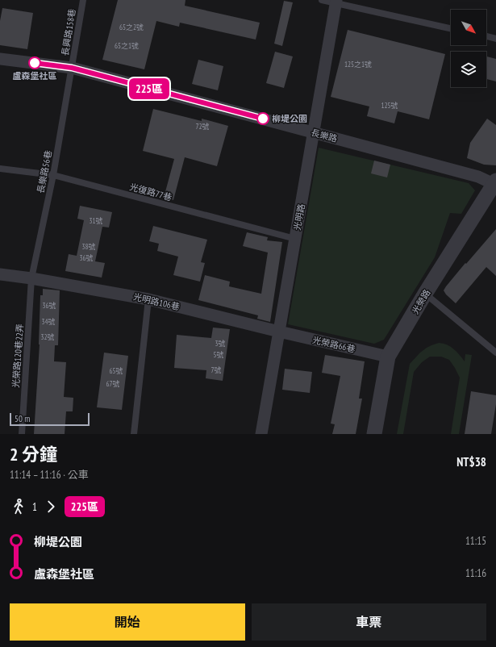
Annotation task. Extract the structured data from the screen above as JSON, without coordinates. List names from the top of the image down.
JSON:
{
  "streets": {
    "street": [
      "長樂路",
      "光明路",
      "光明路106巷",
      "光榮路",
      "光榮路66巷"
    ],
    "lane": [
      "長興路158巷",
      "長樂路56巷",
      "光復路77巷",
      "光榮路120巷22弄"
    ]
  },
  "crossings": [
    ["長興路158巷", "長樂路"],
    ["長興路158巷", "長樂路56巷"],
    ["長樂路", "長樂路56巷"],
    ["長樂路", "光明路"],
    ["長樂路", "光榮路"],
    ["長樂路56巷", "光復路77巷"],
    ["長樂路56巷", "光明路106巷"],
    ["長樂路56巷", "光榮路120巷22弄"],
    ["光復路77巷", "光明路"],
    ["光明路", "光明路106巷"],
    ["光明路", "光榮路66巷"],
    ["光明路106巷", "光榮路66巷"],
    ["光明路106巷", "光榮路120巷22弄"],
    ["光榮路", "光榮路66巷"]
  ],
  "places": ["盧森堡社區", "柳堤公園"],
  "lines": ["bus line 225區"],
  "house_numbers": [
    "65之2號",
    "65之1號",
    "125之1號",
    "125號",
    "72號",
    "31號",
    "38號",
    "36號",
    "36號",
    "34號",
    "32號",
    "3號",
    "5號",
    "7號",
    "65號",
    "67號"
  ],
  "scale_bar": "50 m",
  "north": "bottom right",
  "page": {
    "on_map": "225區",
    "scale": "50 m",
    "heading": ["2 分鐘", "11:14 – 11:16 · 公車", "NT$38"],
    "legs": ["1", "225區"],
    "list": [
      {
        "name": "柳堤公園",
        "value": "11:15"
      },
      {
        "name": "盧森堡社區",
        "value": "11:16"
      }
    ],
    "buttons": ["開始", "車票"]
  }
}
